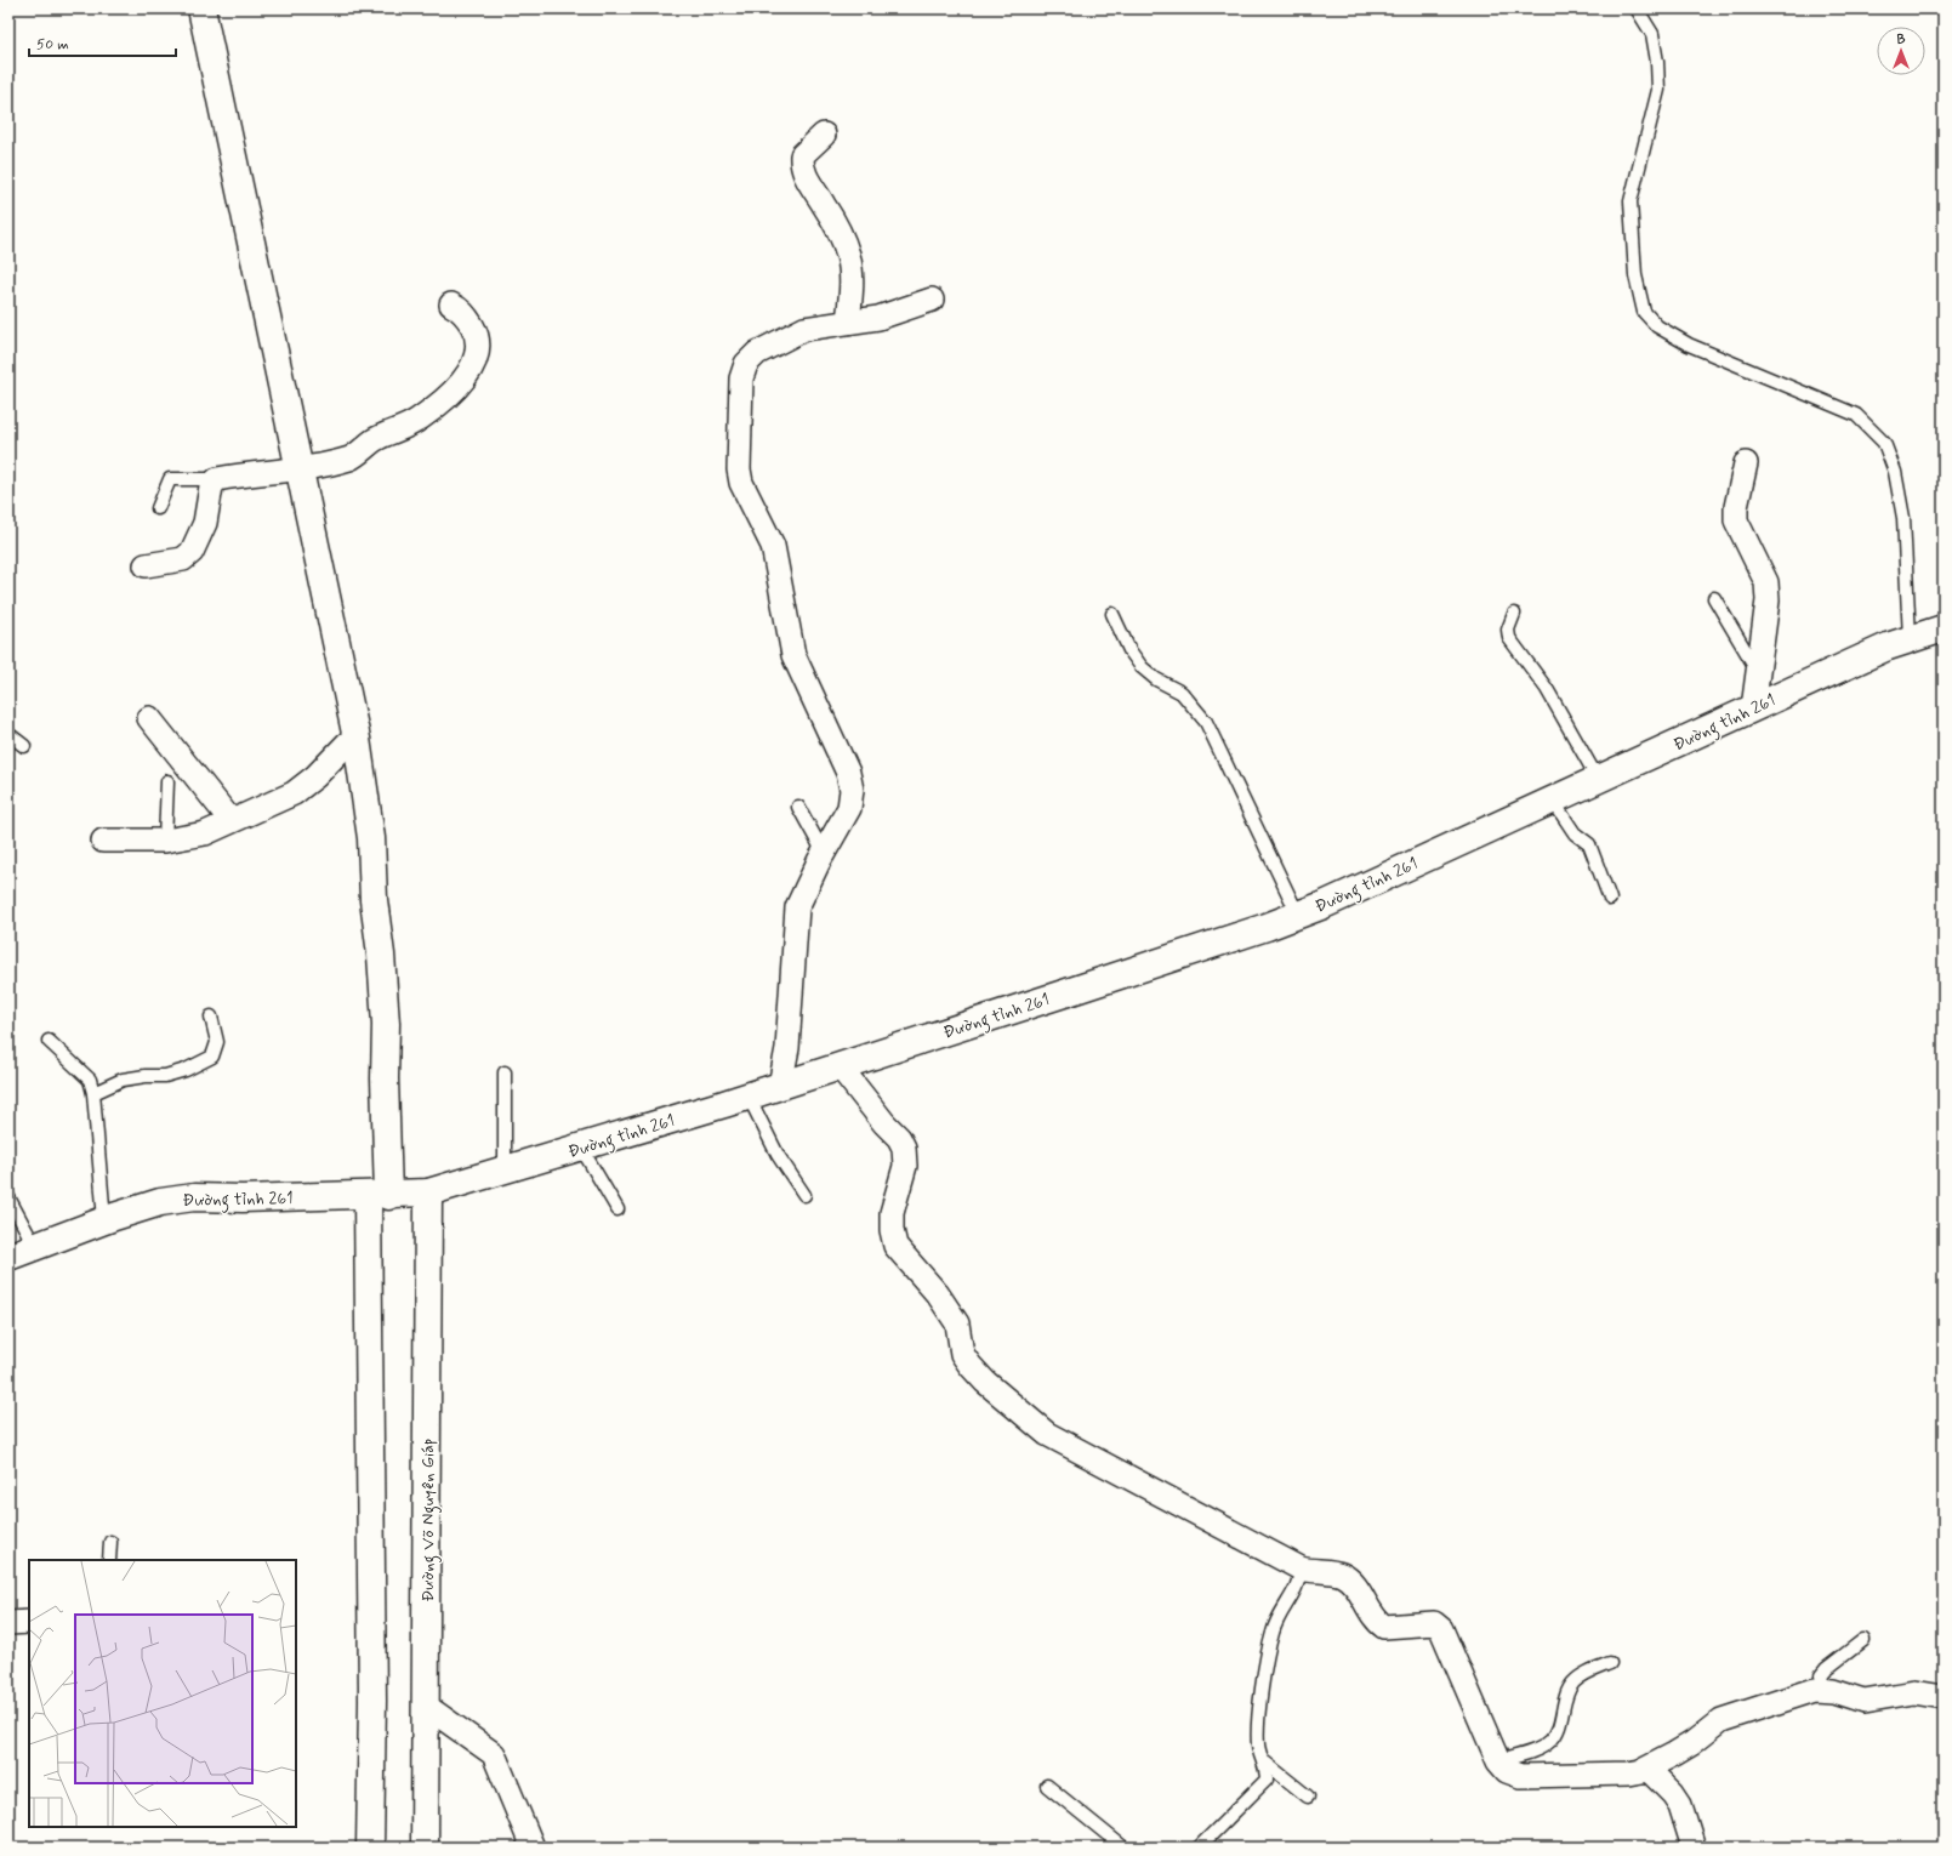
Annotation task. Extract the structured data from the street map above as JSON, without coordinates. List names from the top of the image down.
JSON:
{
  "streets": {
    "main road": ["Đường tỉnh 261", "Đường Võ Nguyên Giáp"]
  },
  "crossings": [
    ["Đường tỉnh 261", "Đường Võ Nguyên Giáp"]
  ],
  "scale_bar": "50 m",
  "north": "top"
}
